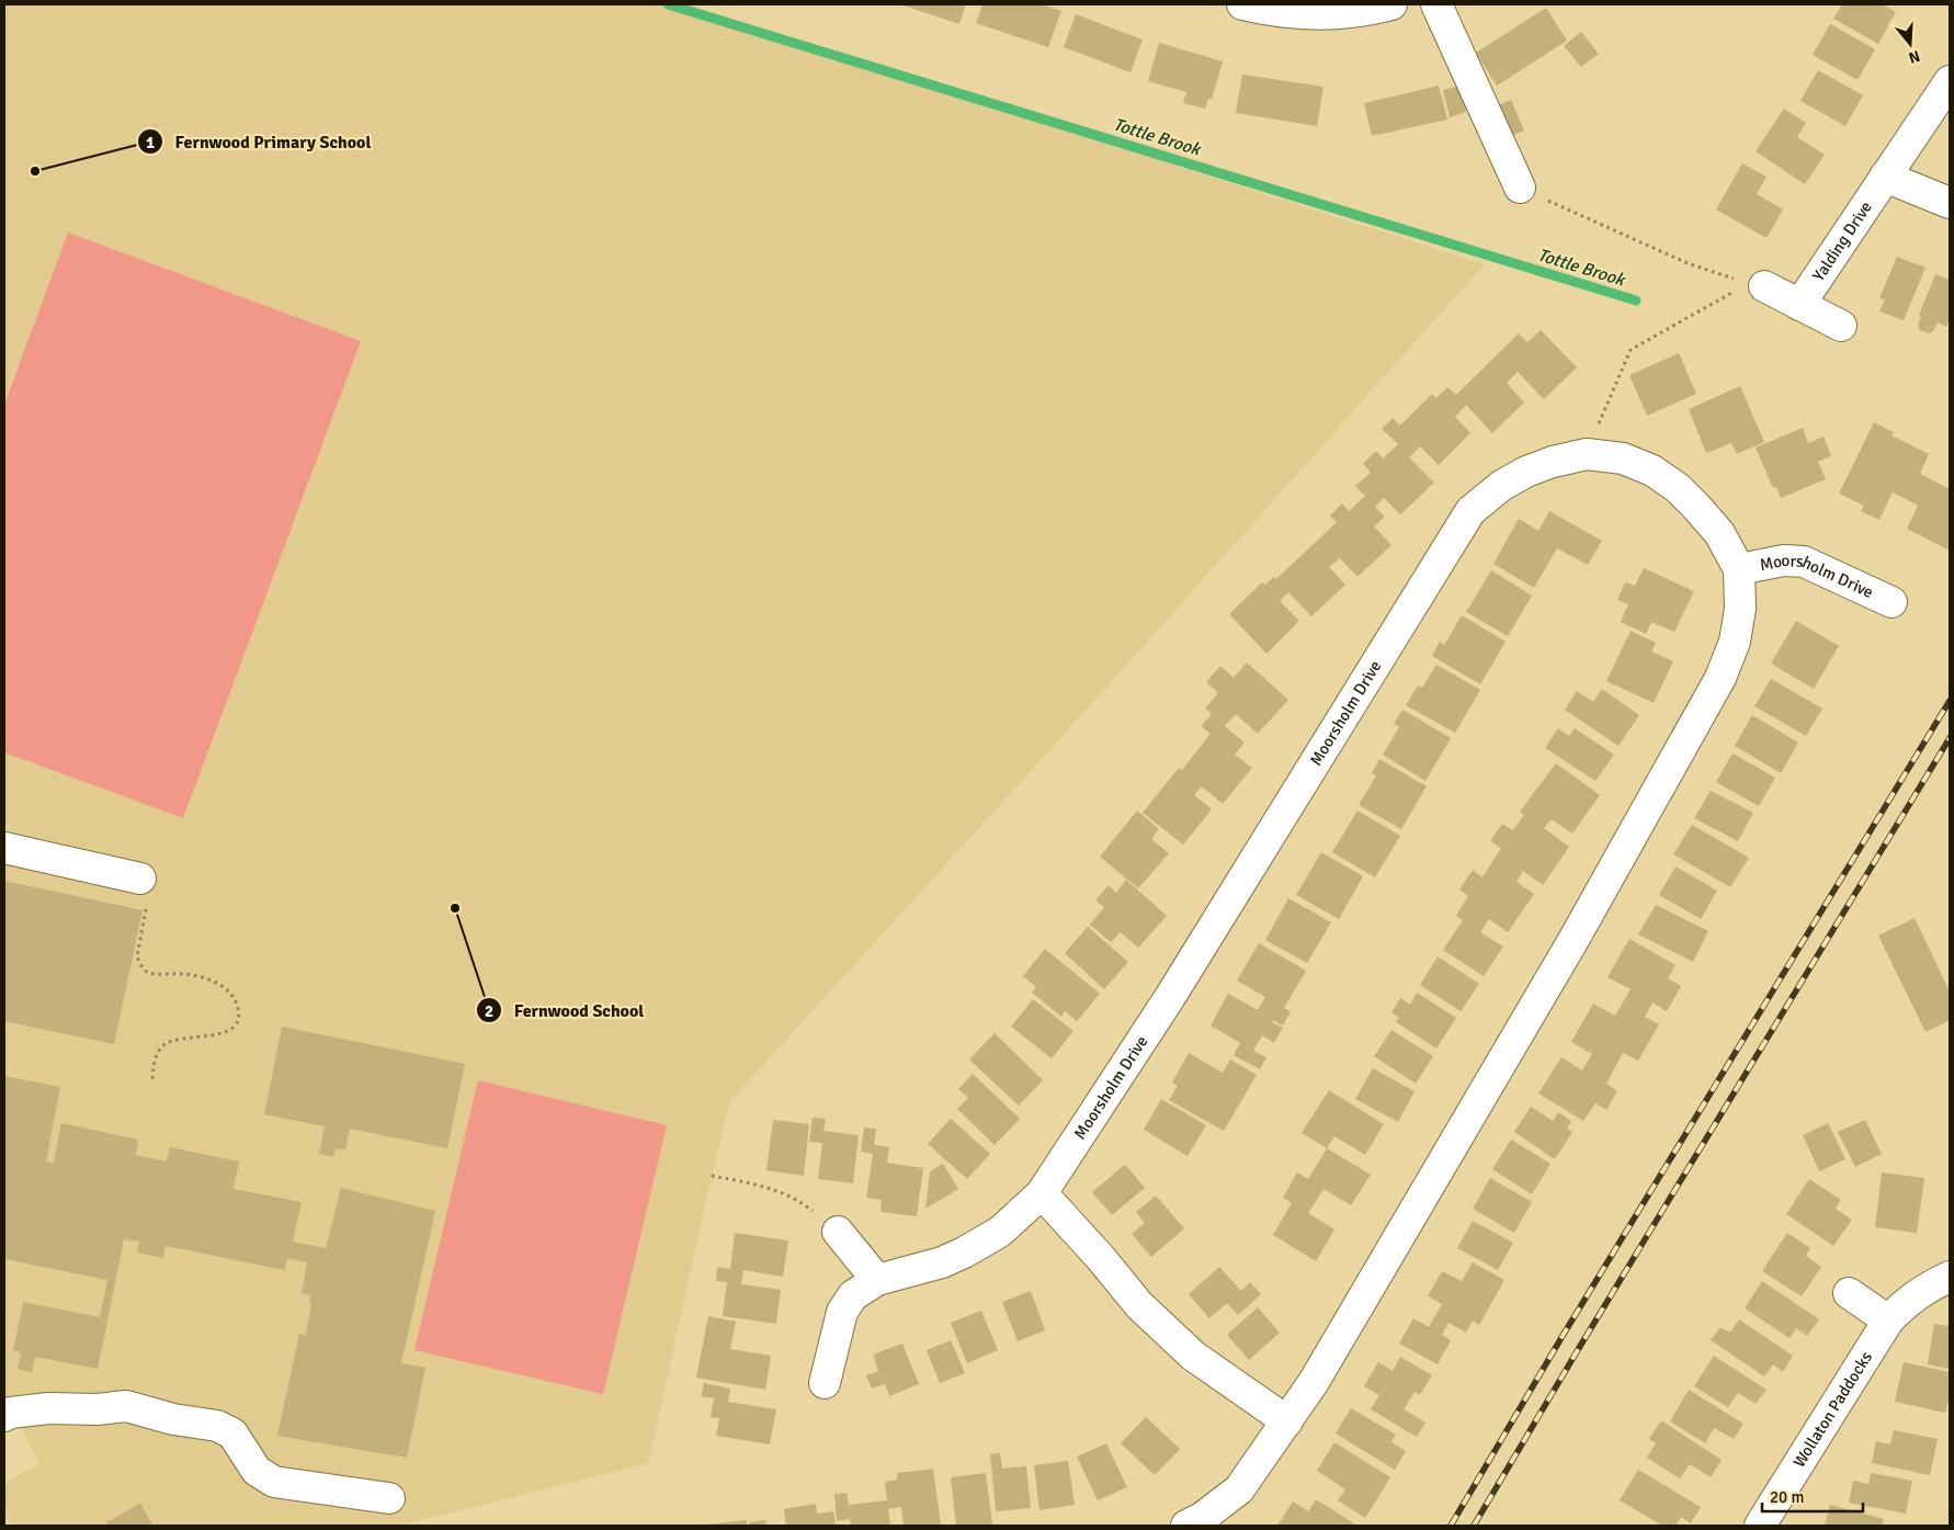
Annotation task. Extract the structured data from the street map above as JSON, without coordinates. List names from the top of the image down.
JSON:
{
  "streets": {
    "street": ["Yalding Drive", "Moorsholm Drive", "Wollaton Paddocks"]
  },
  "water": ["Tottle Brook"],
  "places": ["Fernwood Primary School", "Fernwood School"],
  "scale_bar": "20 m",
  "north": "bottom"
}
